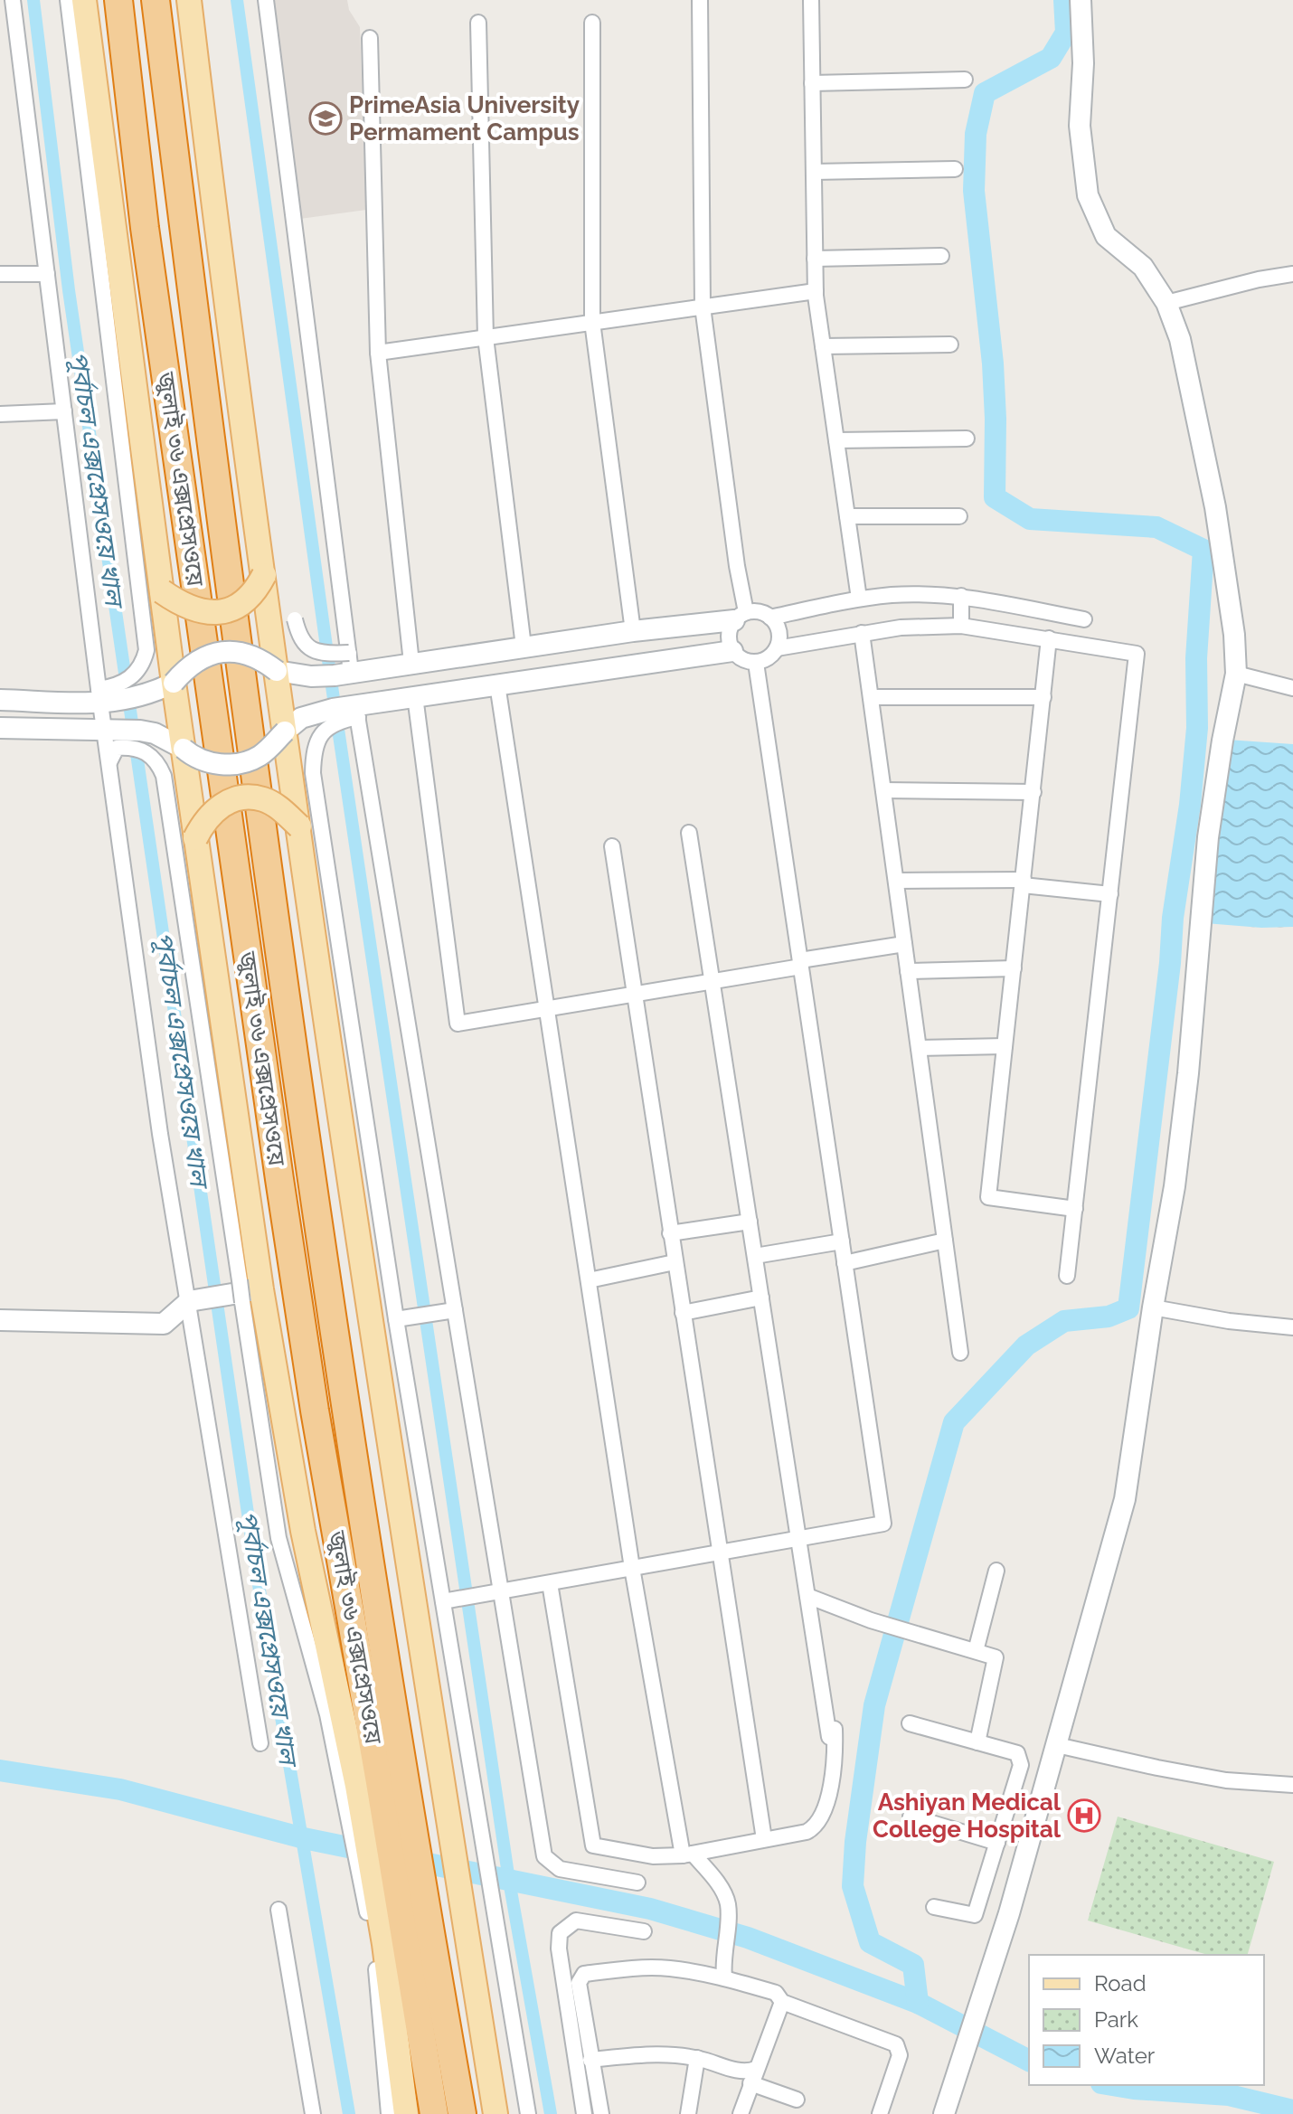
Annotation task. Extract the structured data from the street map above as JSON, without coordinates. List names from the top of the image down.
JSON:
{
  "streets": {
    "highway": ["জুলাই ৩৬ এক্সপ্রেসওয়ে"]
  },
  "water": ["পূর্বাচল এক্সপ্রেসওয়ে খাল"],
  "places": {
    "school or university": ["PrimeAsia University Permament Campus"],
    "hospital": ["Ashiyan Medical College Hospital"]
  },
  "legend": ["Road", "Park", "Water"]
}
